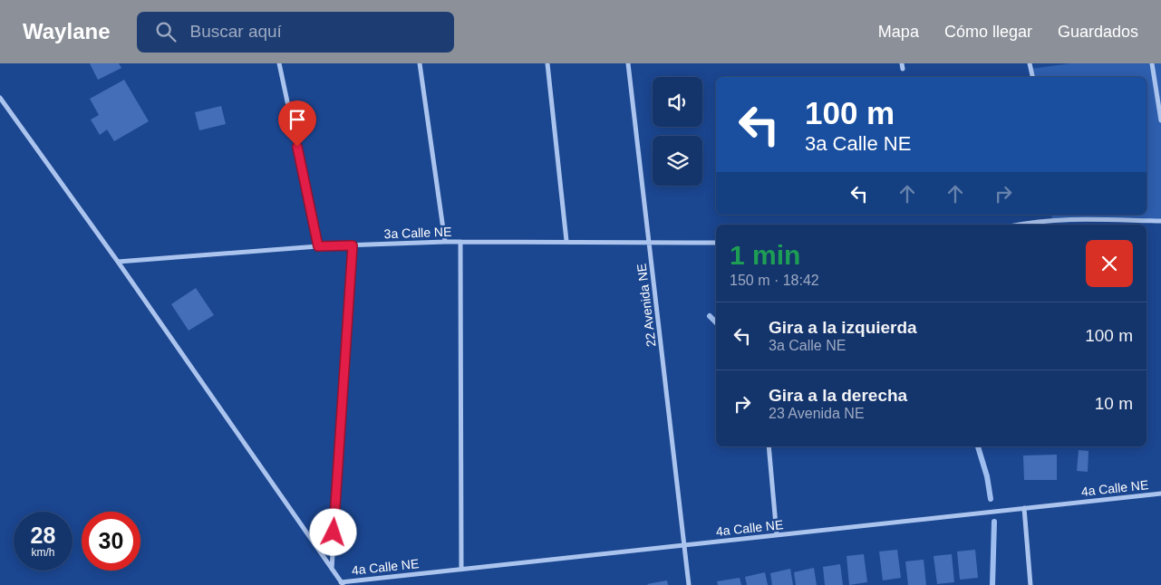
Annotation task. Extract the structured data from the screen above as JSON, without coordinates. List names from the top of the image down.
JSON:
{
  "streets": {
    "street": ["3a Calle NE", "22 Avenida NE", "4a Calle NE"]
  },
  "crossings": [
    ["3a Calle NE", "22 Avenida NE"],
    ["22 Avenida NE", "4a Calle NE"]
  ],
  "page": {
    "header": "Waylane",
    "search": "Buscar aquí",
    "nav": ["Mapa", "Cómo llegar", "Guardados"],
    "turn": ["100 m", "3a Calle NE"],
    "heading": ["1 min", "150 m · 18:42"],
    "list": [
      {
        "name": "Gira a la izquierda",
        "note": "3a Calle NE",
        "value": "100 m"
      },
      {
        "name": "Gira a la derecha",
        "note": "23 Avenida NE",
        "value": "10 m"
      }
    ],
    "speed": "28 km/h",
    "limit": "30"
  }
}
